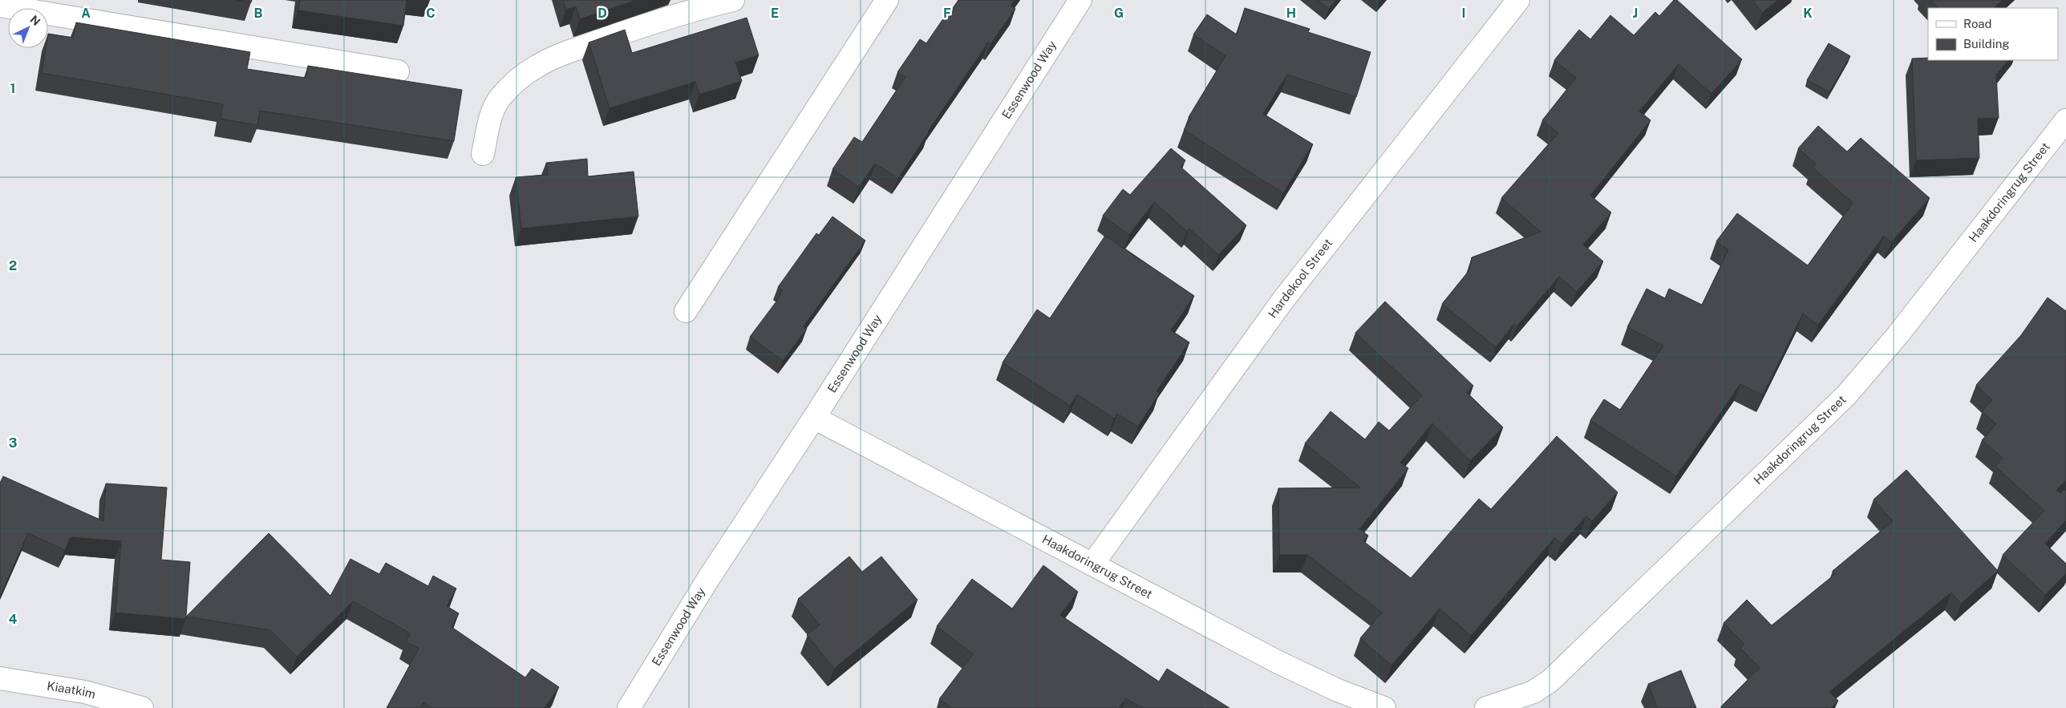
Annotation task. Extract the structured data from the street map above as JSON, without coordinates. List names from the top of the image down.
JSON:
{
  "streets": {
    "street": [
      "Essenwood Way",
      "Haakdoringrug Street",
      "Hardekool Street",
      "Kiaatkim"
    ]
  },
  "crossings": [
    ["Essenwood Way", "Haakdoringrug Street"],
    ["Haakdoringrug Street", "Hardekool Street"]
  ],
  "legend": ["Road", "Building"],
  "north": "top right",
  "grid": {
    "columns": [
      "A",
      "B",
      "C",
      "D",
      "E",
      "F",
      "G",
      "H",
      "I",
      "J",
      "K"
    ],
    "rows": [
      "1",
      "2",
      "3",
      "4"
    ]
  }
}
